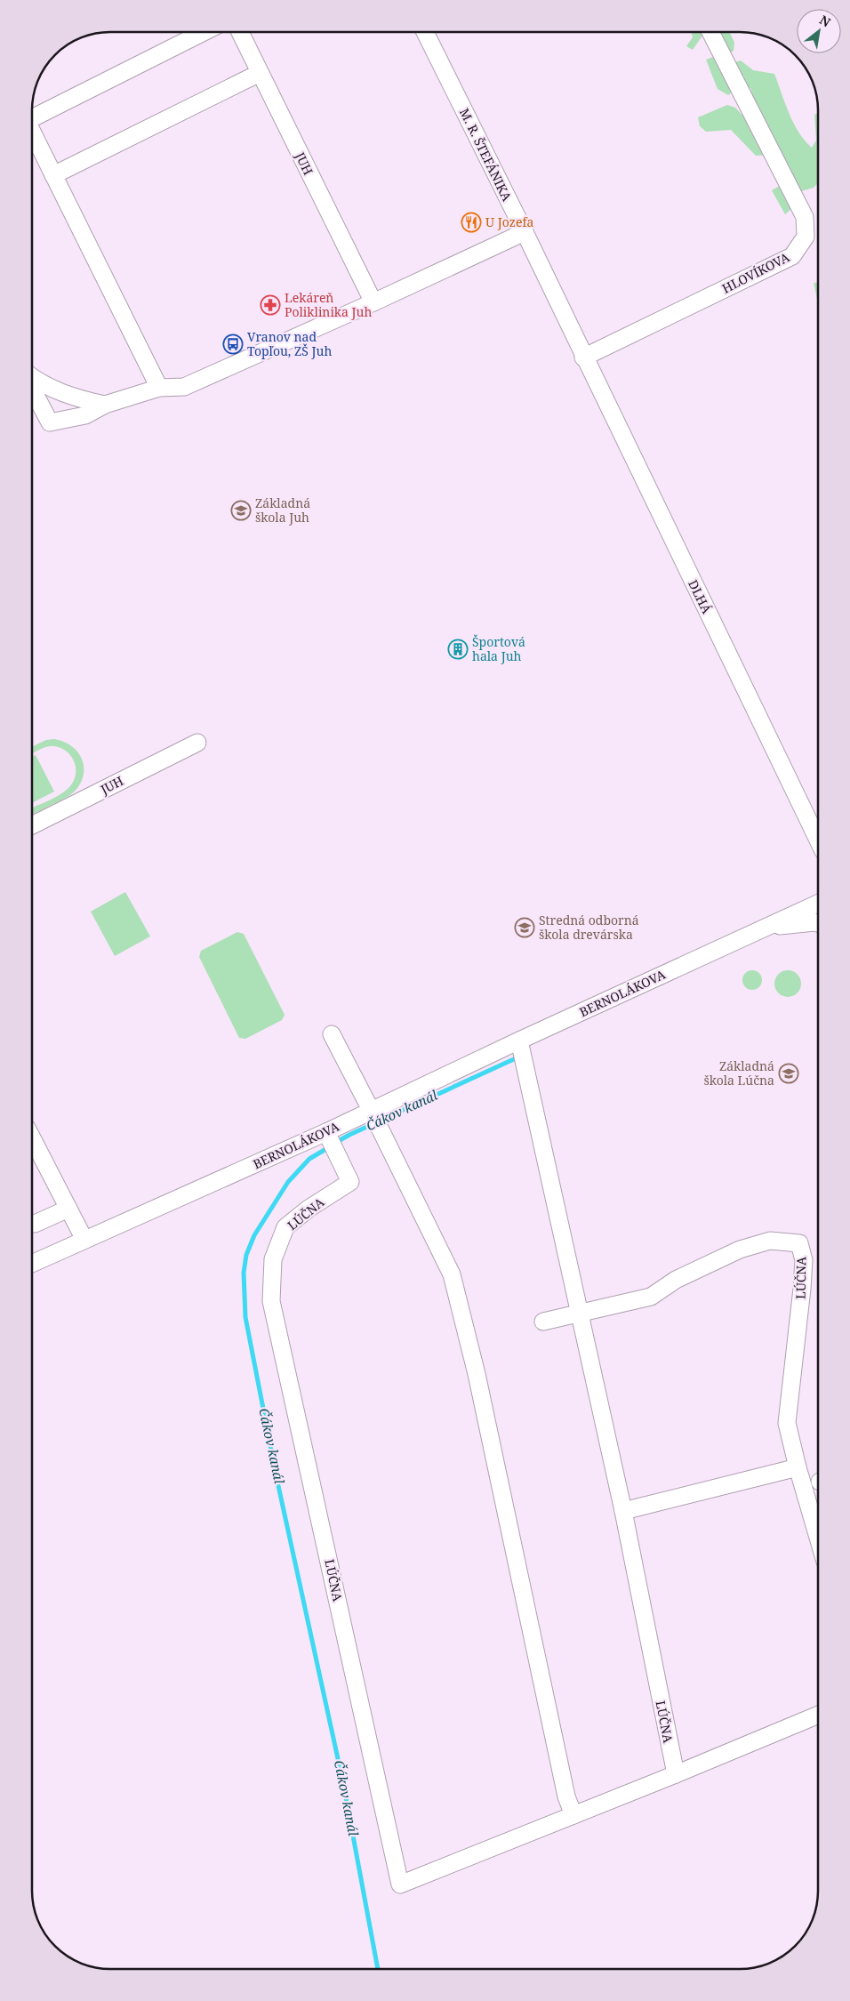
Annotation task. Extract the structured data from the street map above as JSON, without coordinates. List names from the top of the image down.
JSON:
{
  "streets": {
    "street": [
      "M. R. ŠTEFÁNIKA",
      "JUH",
      "HLOVÍKOVA",
      "DLHÁ",
      "BERNOLÁKOVA",
      "LÚČNA"
    ]
  },
  "crossings": [
    ["M. R. ŠTEFÁNIKA", "HLOVÍKOVA"],
    ["M. R. ŠTEFÁNIKA", "DLHÁ"],
    ["HLOVÍKOVA", "DLHÁ"],
    ["BERNOLÁKOVA", "LÚČNA"]
  ],
  "water": ["Čákov kanál"],
  "places": {
    "restaurant": ["U Jozefa"],
    "pharmacy": ["Lekáreň Poliklinika Juh"],
    "bus stop": ["Vranov nad Topľou, ZŠ Juh"],
    "school or university": ["Základná škola Juh", "Stredná odborná škola drevárska", "Základná škola Lúčna"],
    "building": ["Športová hala Juh"]
  },
  "north": "top right"
}
